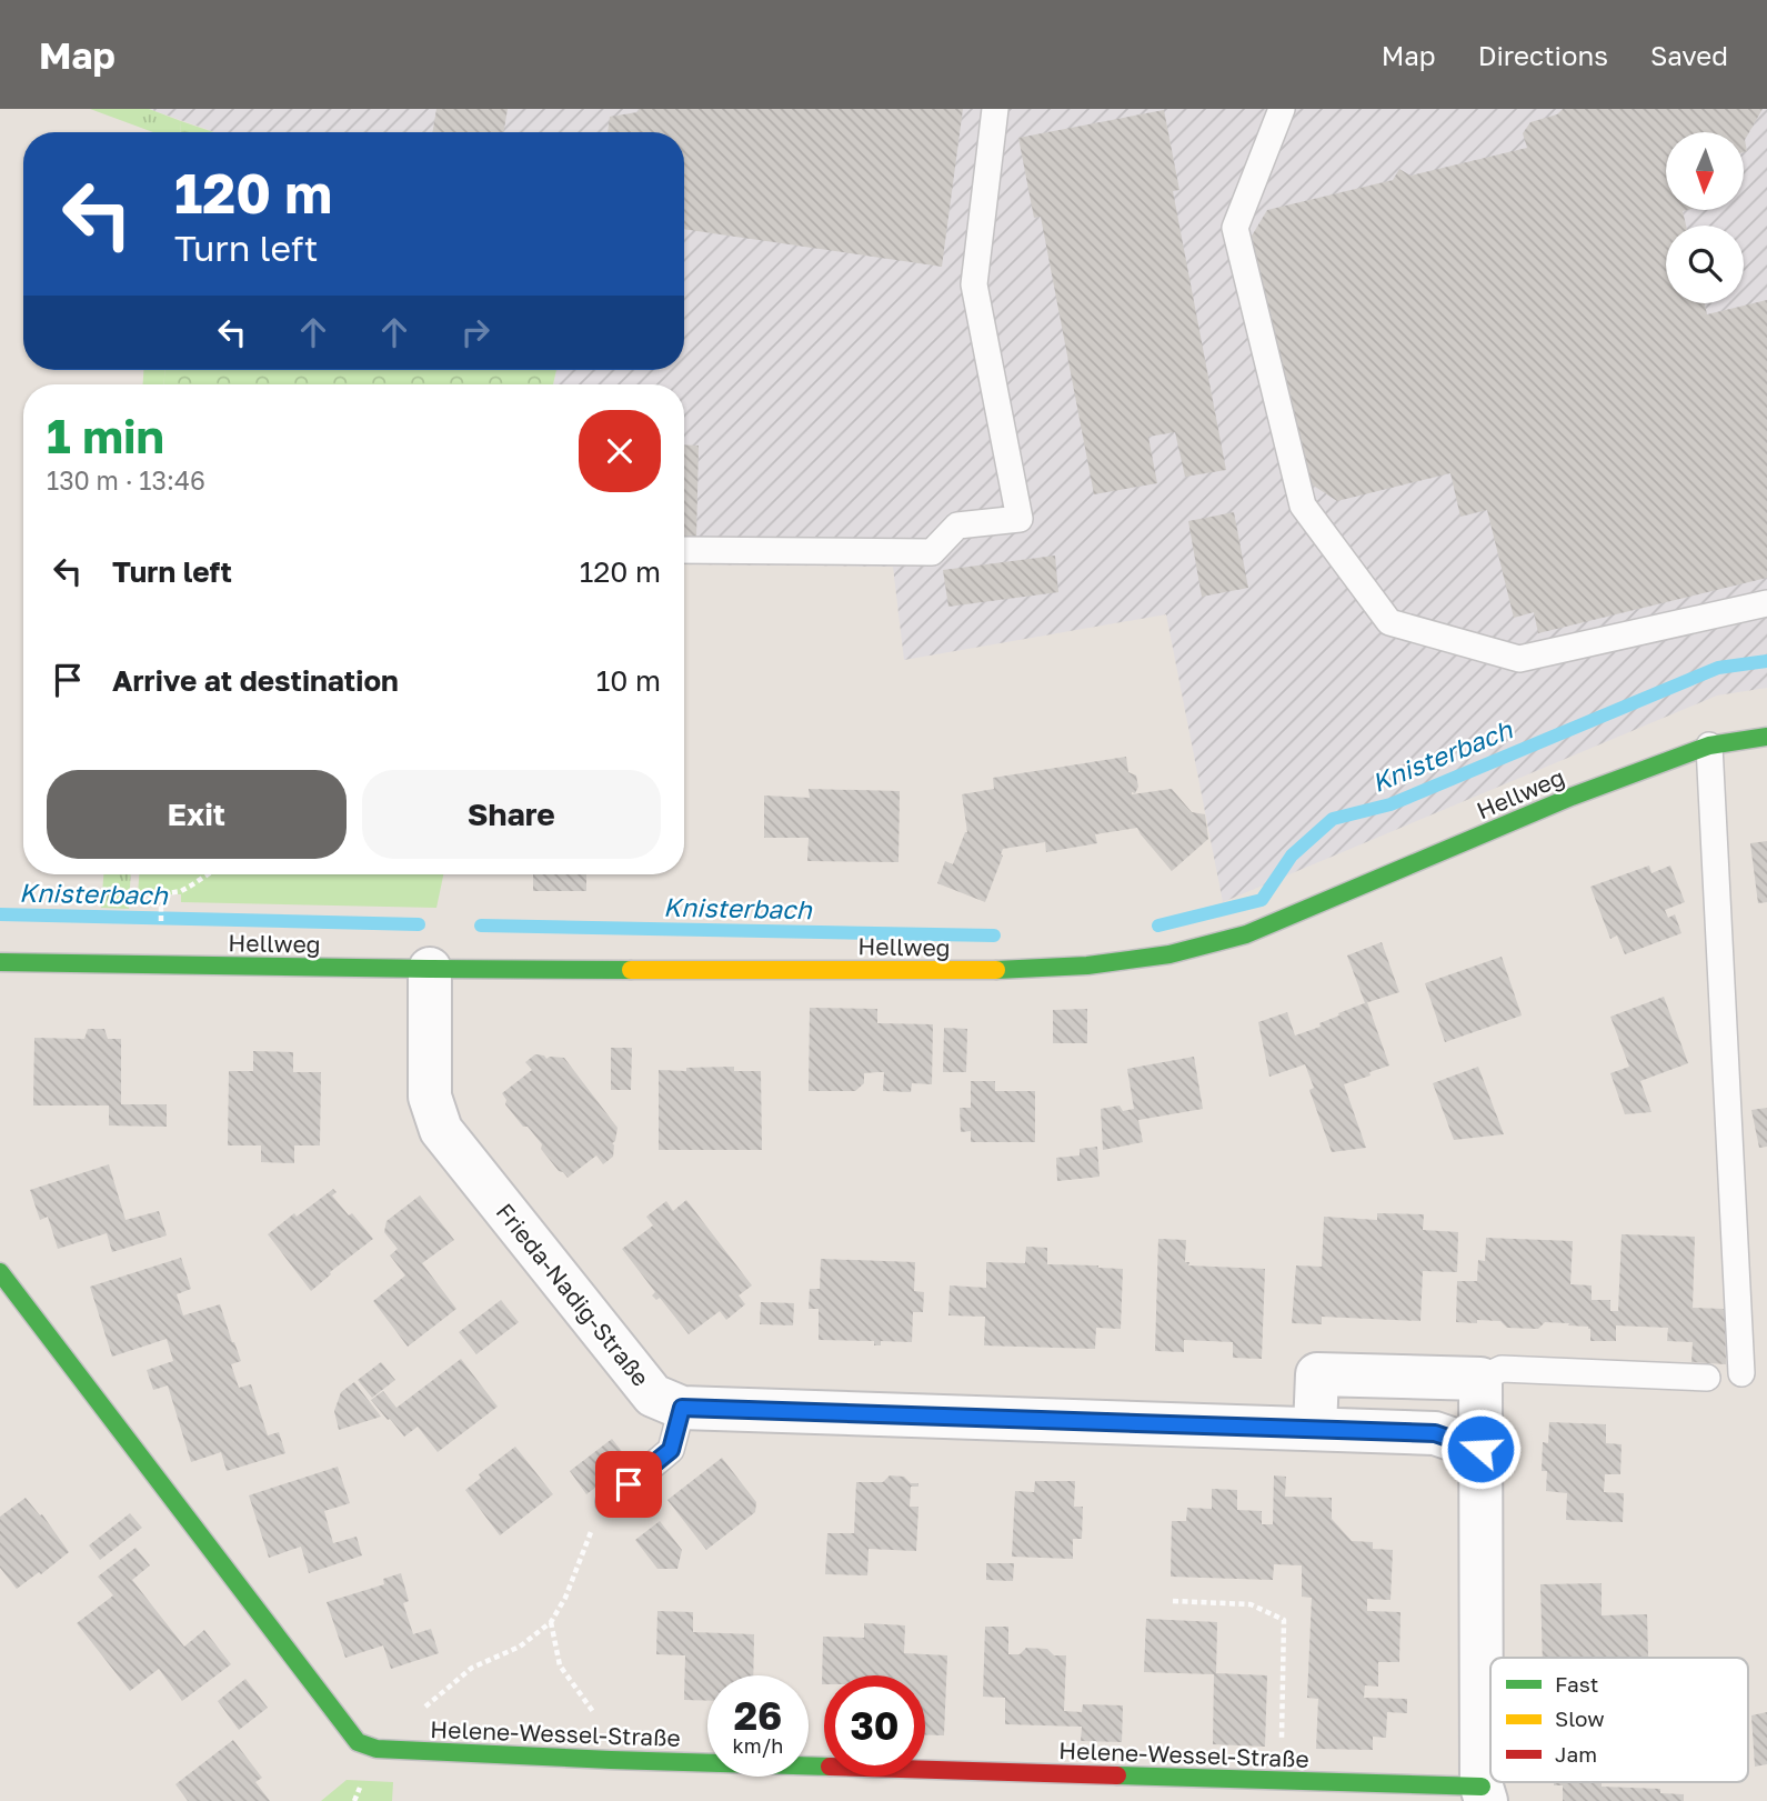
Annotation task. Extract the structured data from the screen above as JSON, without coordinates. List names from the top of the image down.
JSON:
{
  "streets": {
    "street": ["Hellweg", "Frieda-Nadig-Straße", "Helene-Wessel-Straße"]
  },
  "crossings": [
    ["Hellweg", "Frieda-Nadig-Straße"]
  ],
  "water": ["Knisterbach"],
  "legend": ["Fast", "Slow", "Jam"],
  "north": "bottom",
  "page": {
    "header": "Map",
    "nav": ["Map", "Directions", "Saved"],
    "turn": ["120 m", "Turn left"],
    "heading": ["1 min", "130 m · 13:46"],
    "list": [
      {
        "name": "Turn left",
        "value": "120 m"
      },
      {
        "name": "Arrive at destination",
        "value": "10 m"
      }
    ],
    "buttons": ["Exit", "Share"],
    "speed": "26 km/h",
    "limit": "30"
  }
}
